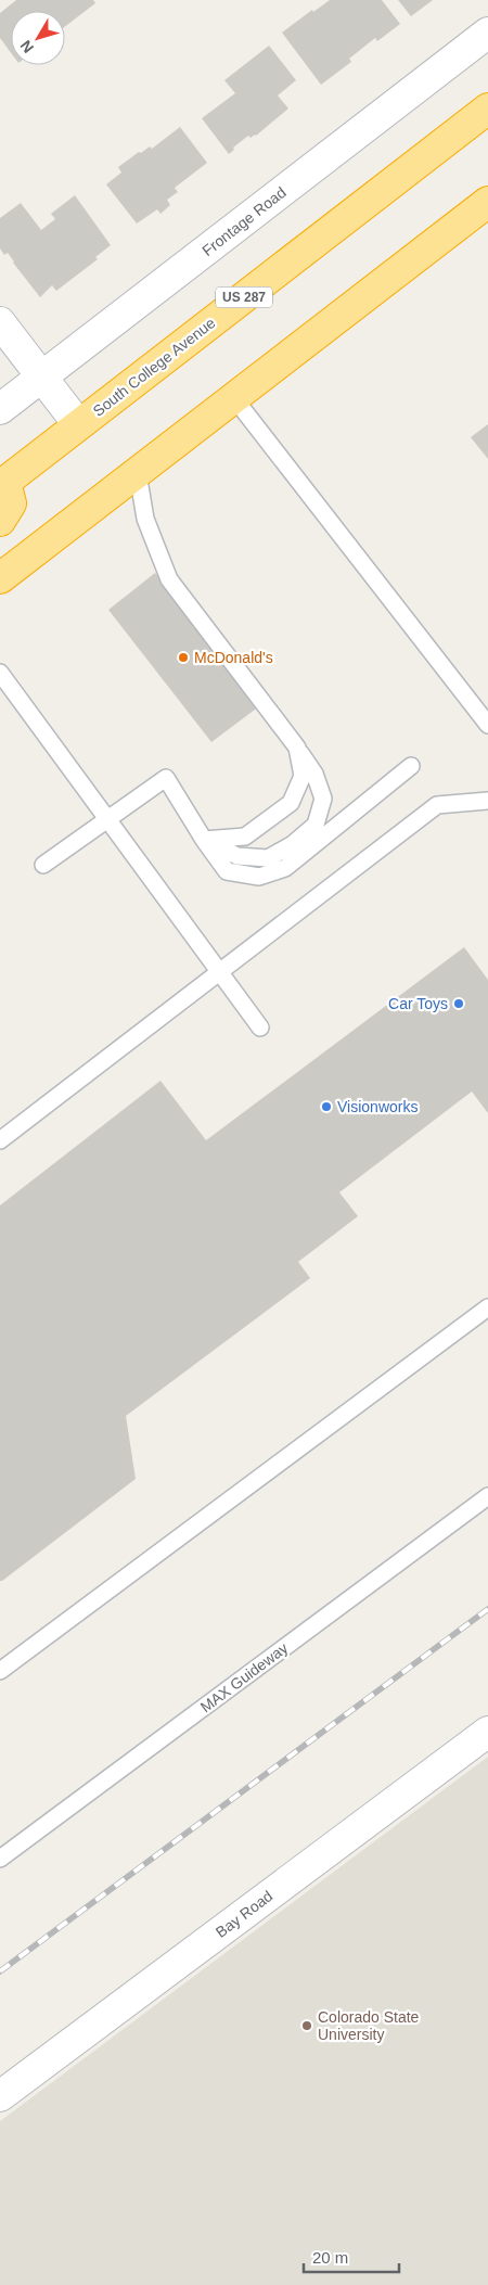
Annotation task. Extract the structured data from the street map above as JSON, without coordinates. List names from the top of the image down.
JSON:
{
  "streets": {
    "highway": ["US 287", "South College Avenue"],
    "street": ["Frontage Road", "Bay Road"],
    "lane": ["MAX Guideway"]
  },
  "places": [
    "McDonald's",
    "Car Toys",
    "Visionworks",
    "Colorado State University"
  ],
  "scale_bar": "20 m",
  "north": "bottom left"
}
